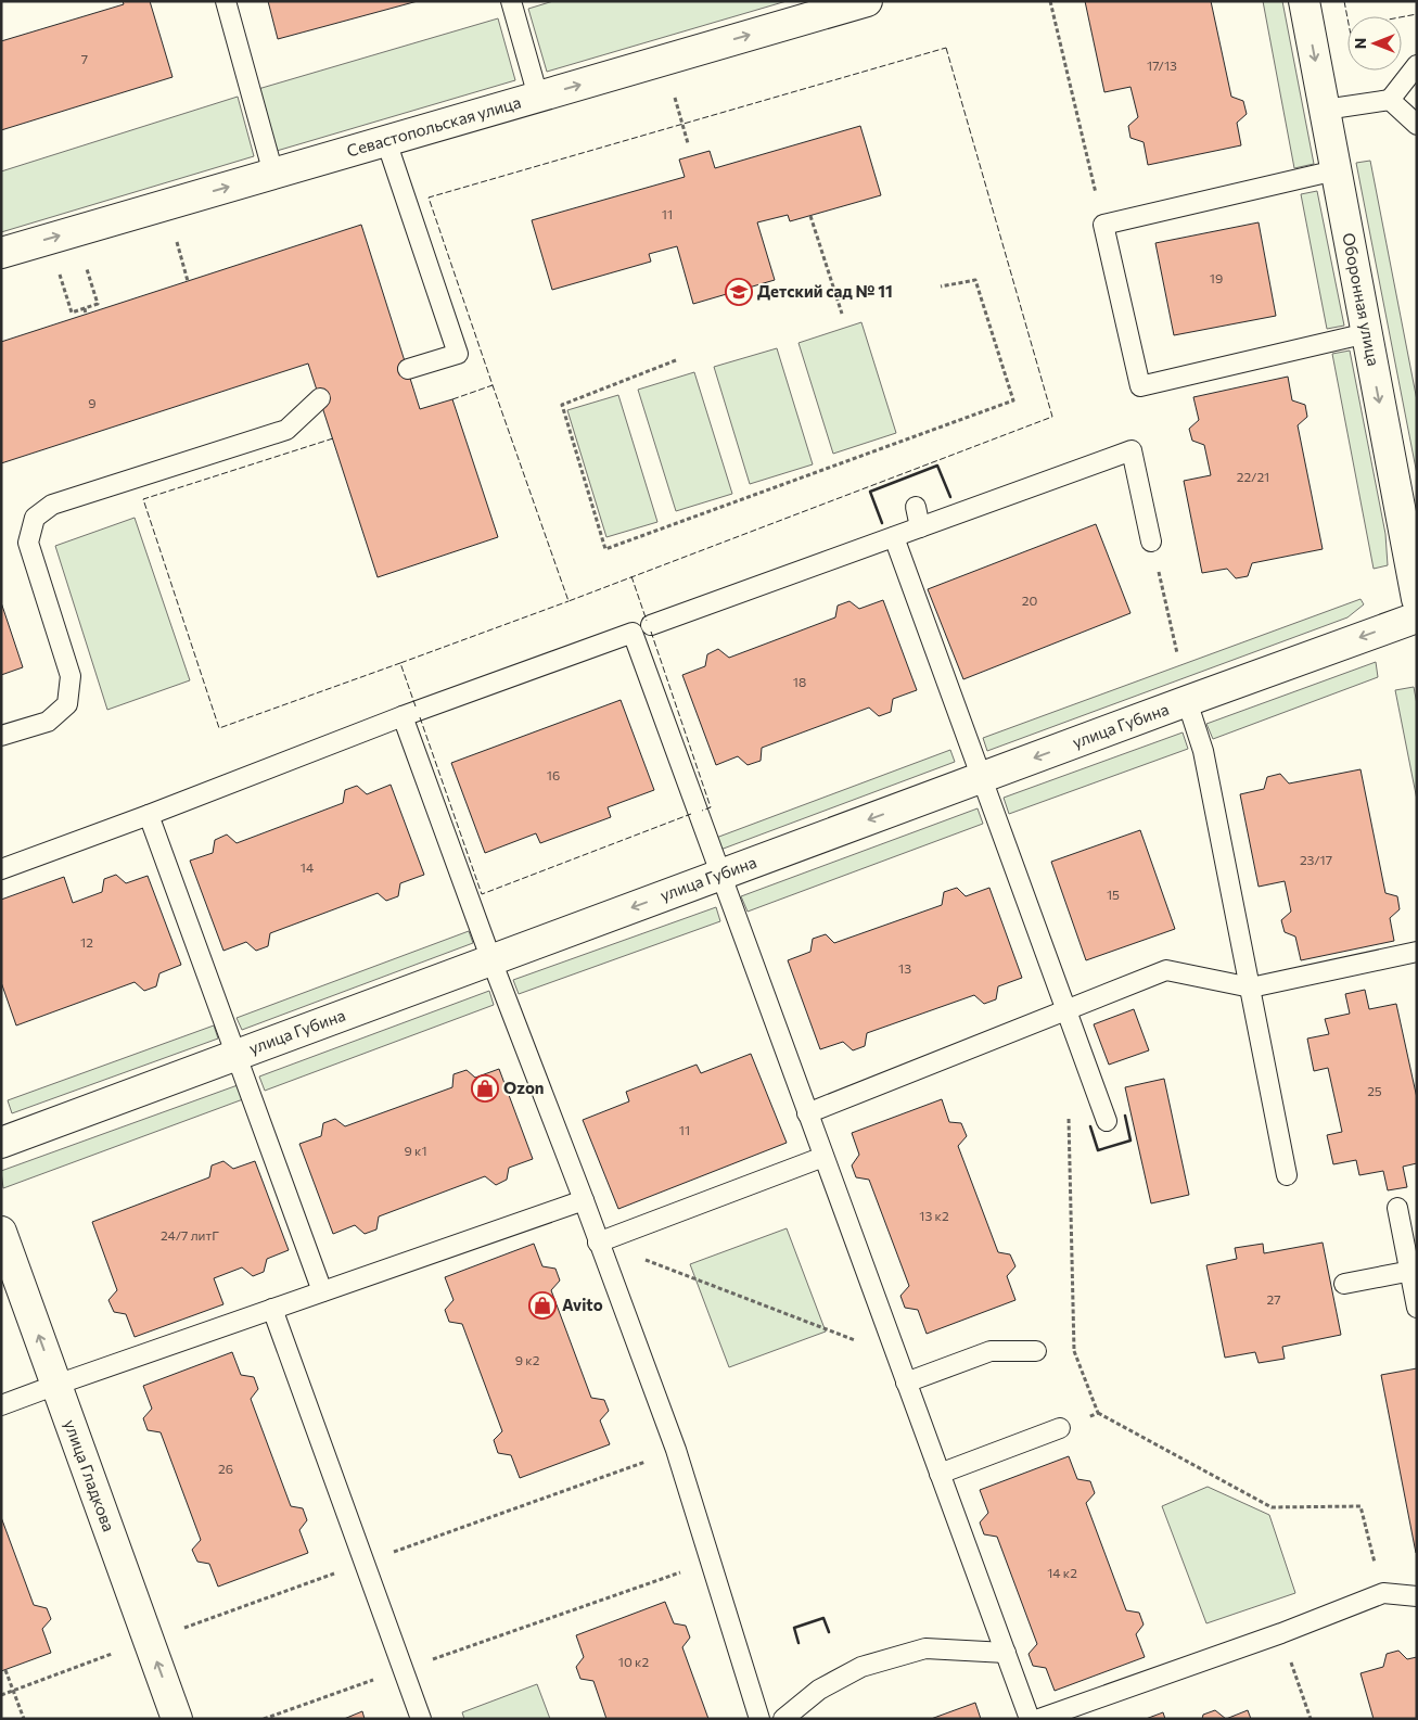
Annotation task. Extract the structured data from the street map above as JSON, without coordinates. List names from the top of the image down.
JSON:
{
  "streets": {
    "street": [
      "Севастопольская улица",
      "Оборонная улица",
      "улица Губина",
      "улица Гладкова"
    ]
  },
  "one_way": [
    "Севастопольская улица",
    "Оборонная улица",
    "улица Губина",
    "улица Гладкова"
  ],
  "places": {
    "school or university": ["Детский сад № 11"],
    "shop": ["Ozon", "Avito"]
  },
  "house_numbers": [
    "7",
    "17/13",
    "11",
    "19",
    "9",
    "22/21",
    "20",
    "18",
    "16",
    "23/17",
    "14",
    "15",
    "12",
    "13",
    "25",
    "11",
    "9 к1",
    "13 к2",
    "24/7 литГ",
    "27",
    "9 к2",
    "26",
    "14 к2",
    "10 к2"
  ],
  "north": "left"
}
